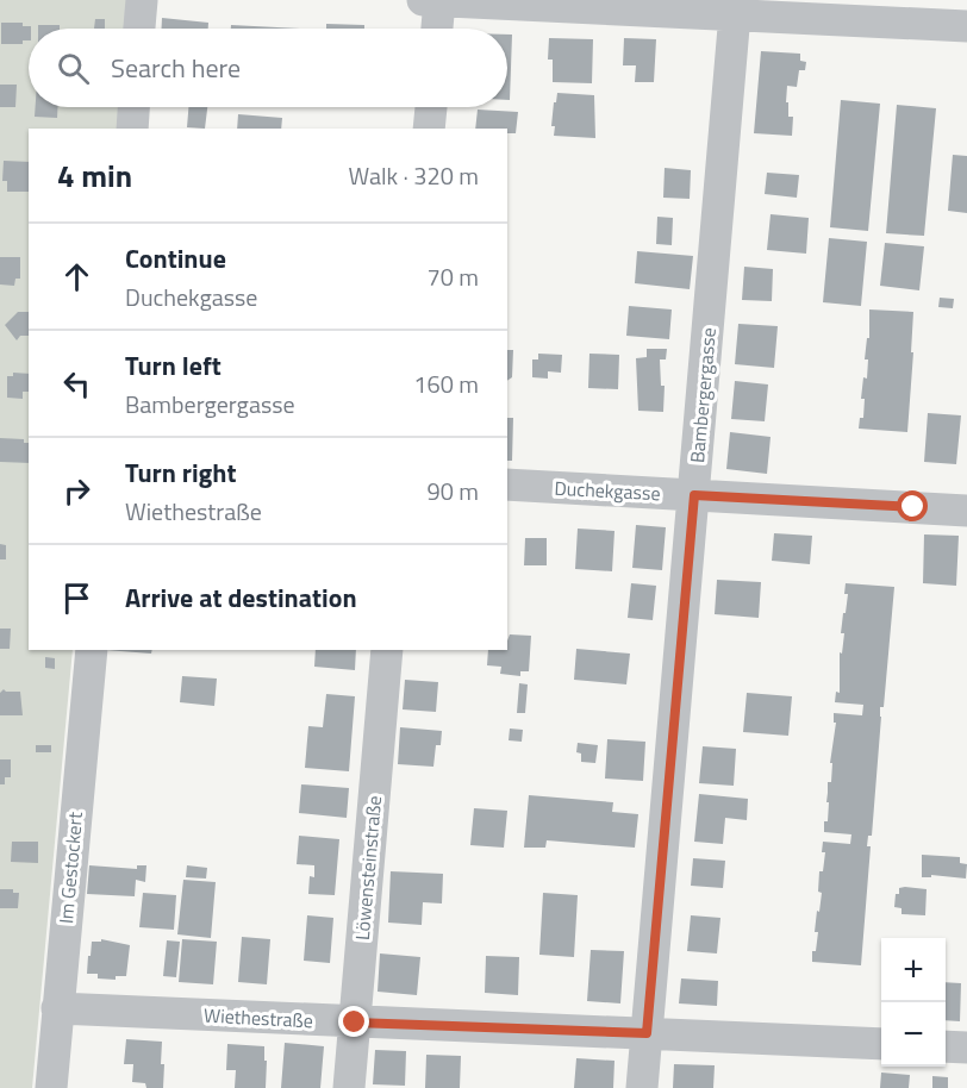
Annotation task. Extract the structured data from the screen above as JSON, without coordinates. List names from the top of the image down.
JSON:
{
  "streets": {
    "street": [
      "Bambergergasse",
      "Duchekgasse",
      "Im Gestockert",
      "Löwensteinstraße",
      "Wiethestraße"
    ]
  },
  "crossings": [
    ["Bambergergasse", "Duchekgasse"],
    ["Bambergergasse", "Wiethestraße"],
    ["Im Gestockert", "Wiethestraße"],
    ["Löwensteinstraße", "Wiethestraße"]
  ],
  "page": {
    "search": "Search here",
    "heading": ["4 min", "Walk · 320 m"],
    "list": [
      ["Continue", "Duchekgasse", "70 m"],
      ["Turn left", "Bambergergasse", "160 m"],
      ["Turn right", "Wiethestraße", "90 m"],
      "Arrive at destination"
    ],
    "map_buttons": ["+", "−"]
  }
}
